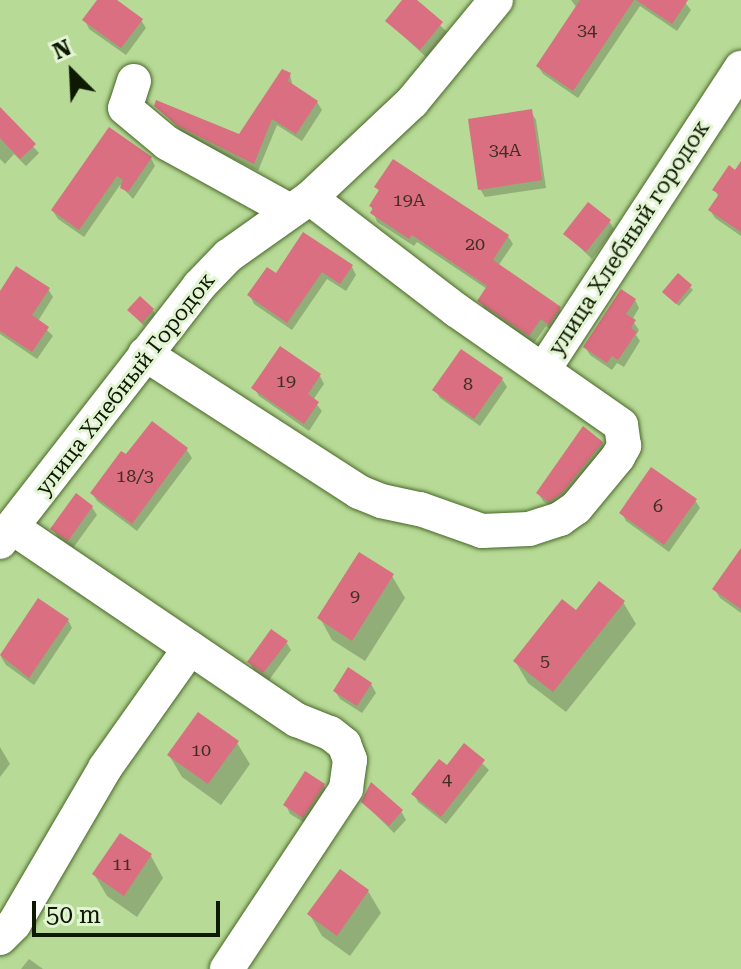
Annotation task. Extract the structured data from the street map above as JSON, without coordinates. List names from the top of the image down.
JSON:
{
  "streets": {
    "street": ["улица Хлебный городок", "улица Хлебный Городок"]
  },
  "crossings": [
    ["улица Хлебный городок", "улица Хлебный Городок"]
  ],
  "house_numbers": [
    "34",
    "34А",
    "19А",
    "20",
    "19",
    "8",
    "18/3",
    "6",
    "9",
    "5",
    "10",
    "4",
    "11"
  ],
  "scale_bar": "50 m",
  "north": "top left"
}
